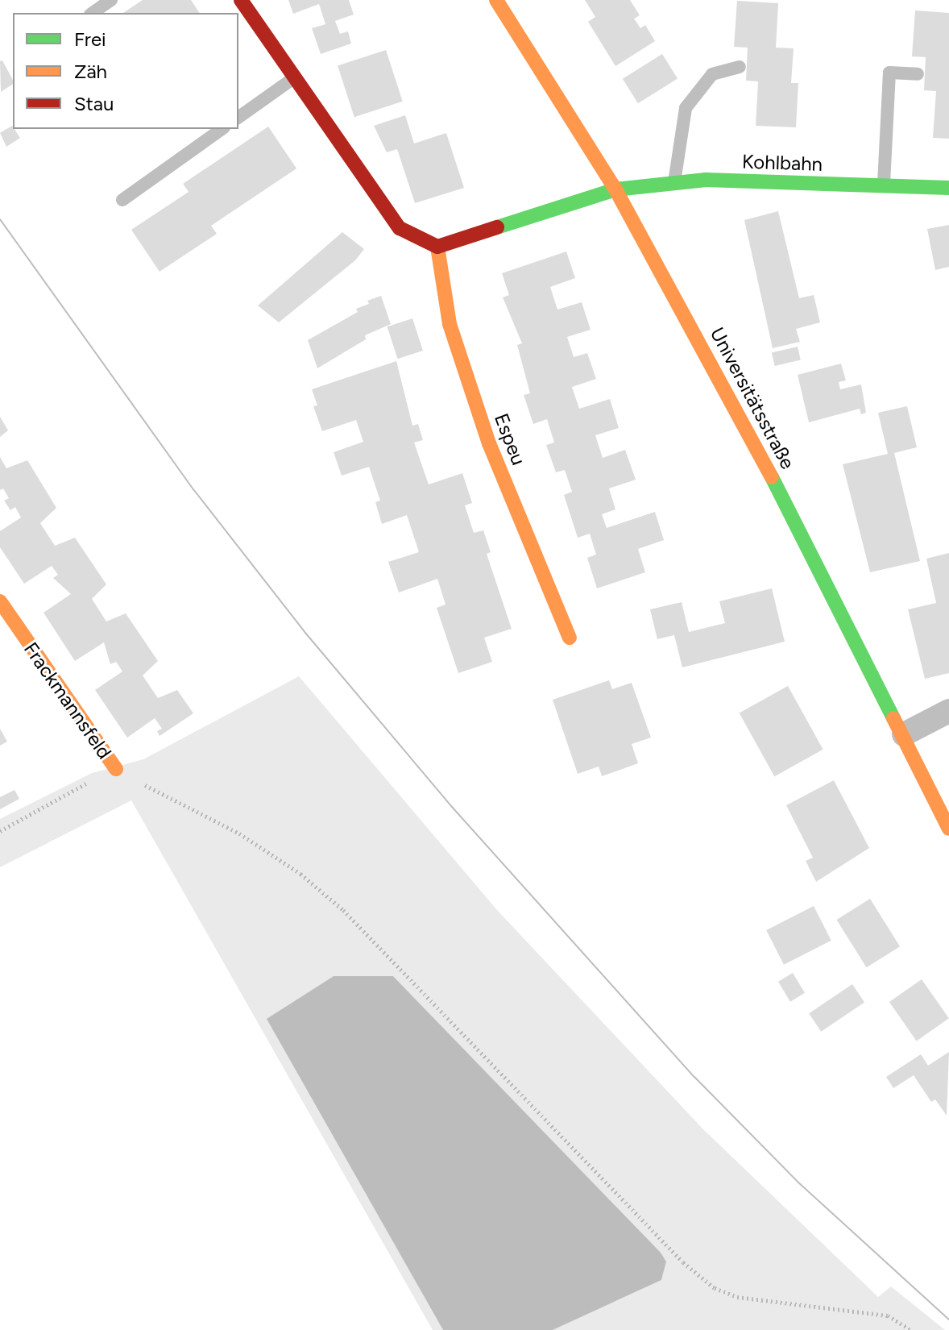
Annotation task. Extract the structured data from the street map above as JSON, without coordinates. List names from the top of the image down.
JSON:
{
  "streets": {
    "street": [
      "Kohlbahn",
      "Universitätsstraße",
      "Espeu",
      "Frackmannsfeld"
    ]
  },
  "crossings": [
    ["Kohlbahn", "Universitätsstraße"]
  ],
  "legend": ["Frei", "Zäh", "Stau"]
}
